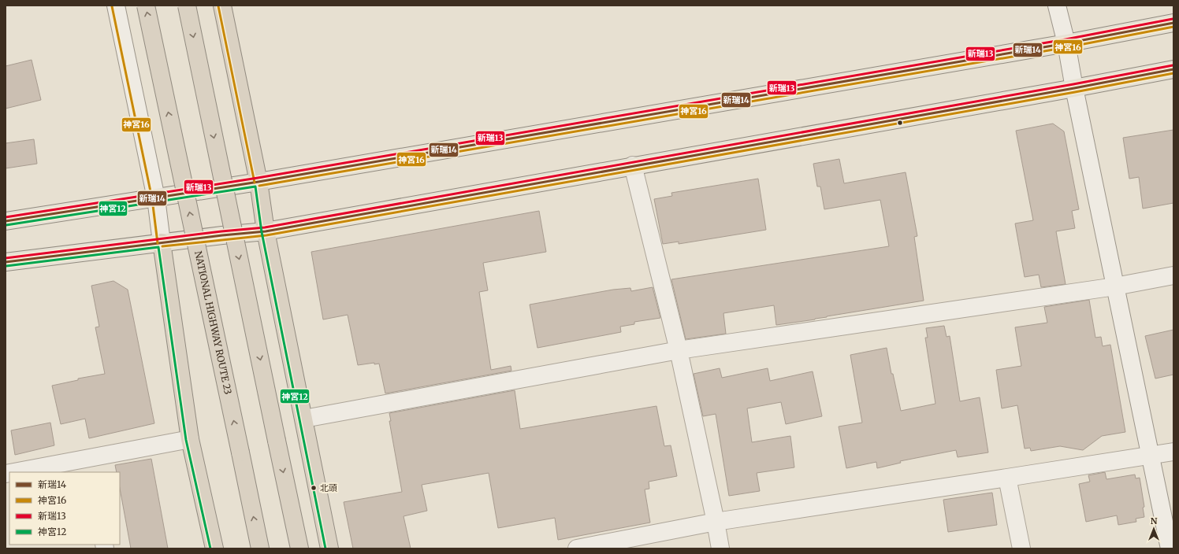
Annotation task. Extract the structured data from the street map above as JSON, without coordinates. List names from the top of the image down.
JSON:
{
  "streets": {
    "highway": ["NATIONAL HIGHWAY ROUTE 23"]
  },
  "places": ["北頭"],
  "lines": [
    "transit line 神宮16",
    "transit line 新瑞13",
    "transit line 新瑞14",
    "transit line 神宮12"
  ],
  "legend": [
    "新瑞14",
    "神宮16",
    "新瑞13",
    "神宮12"
  ],
  "north": "top"
}
